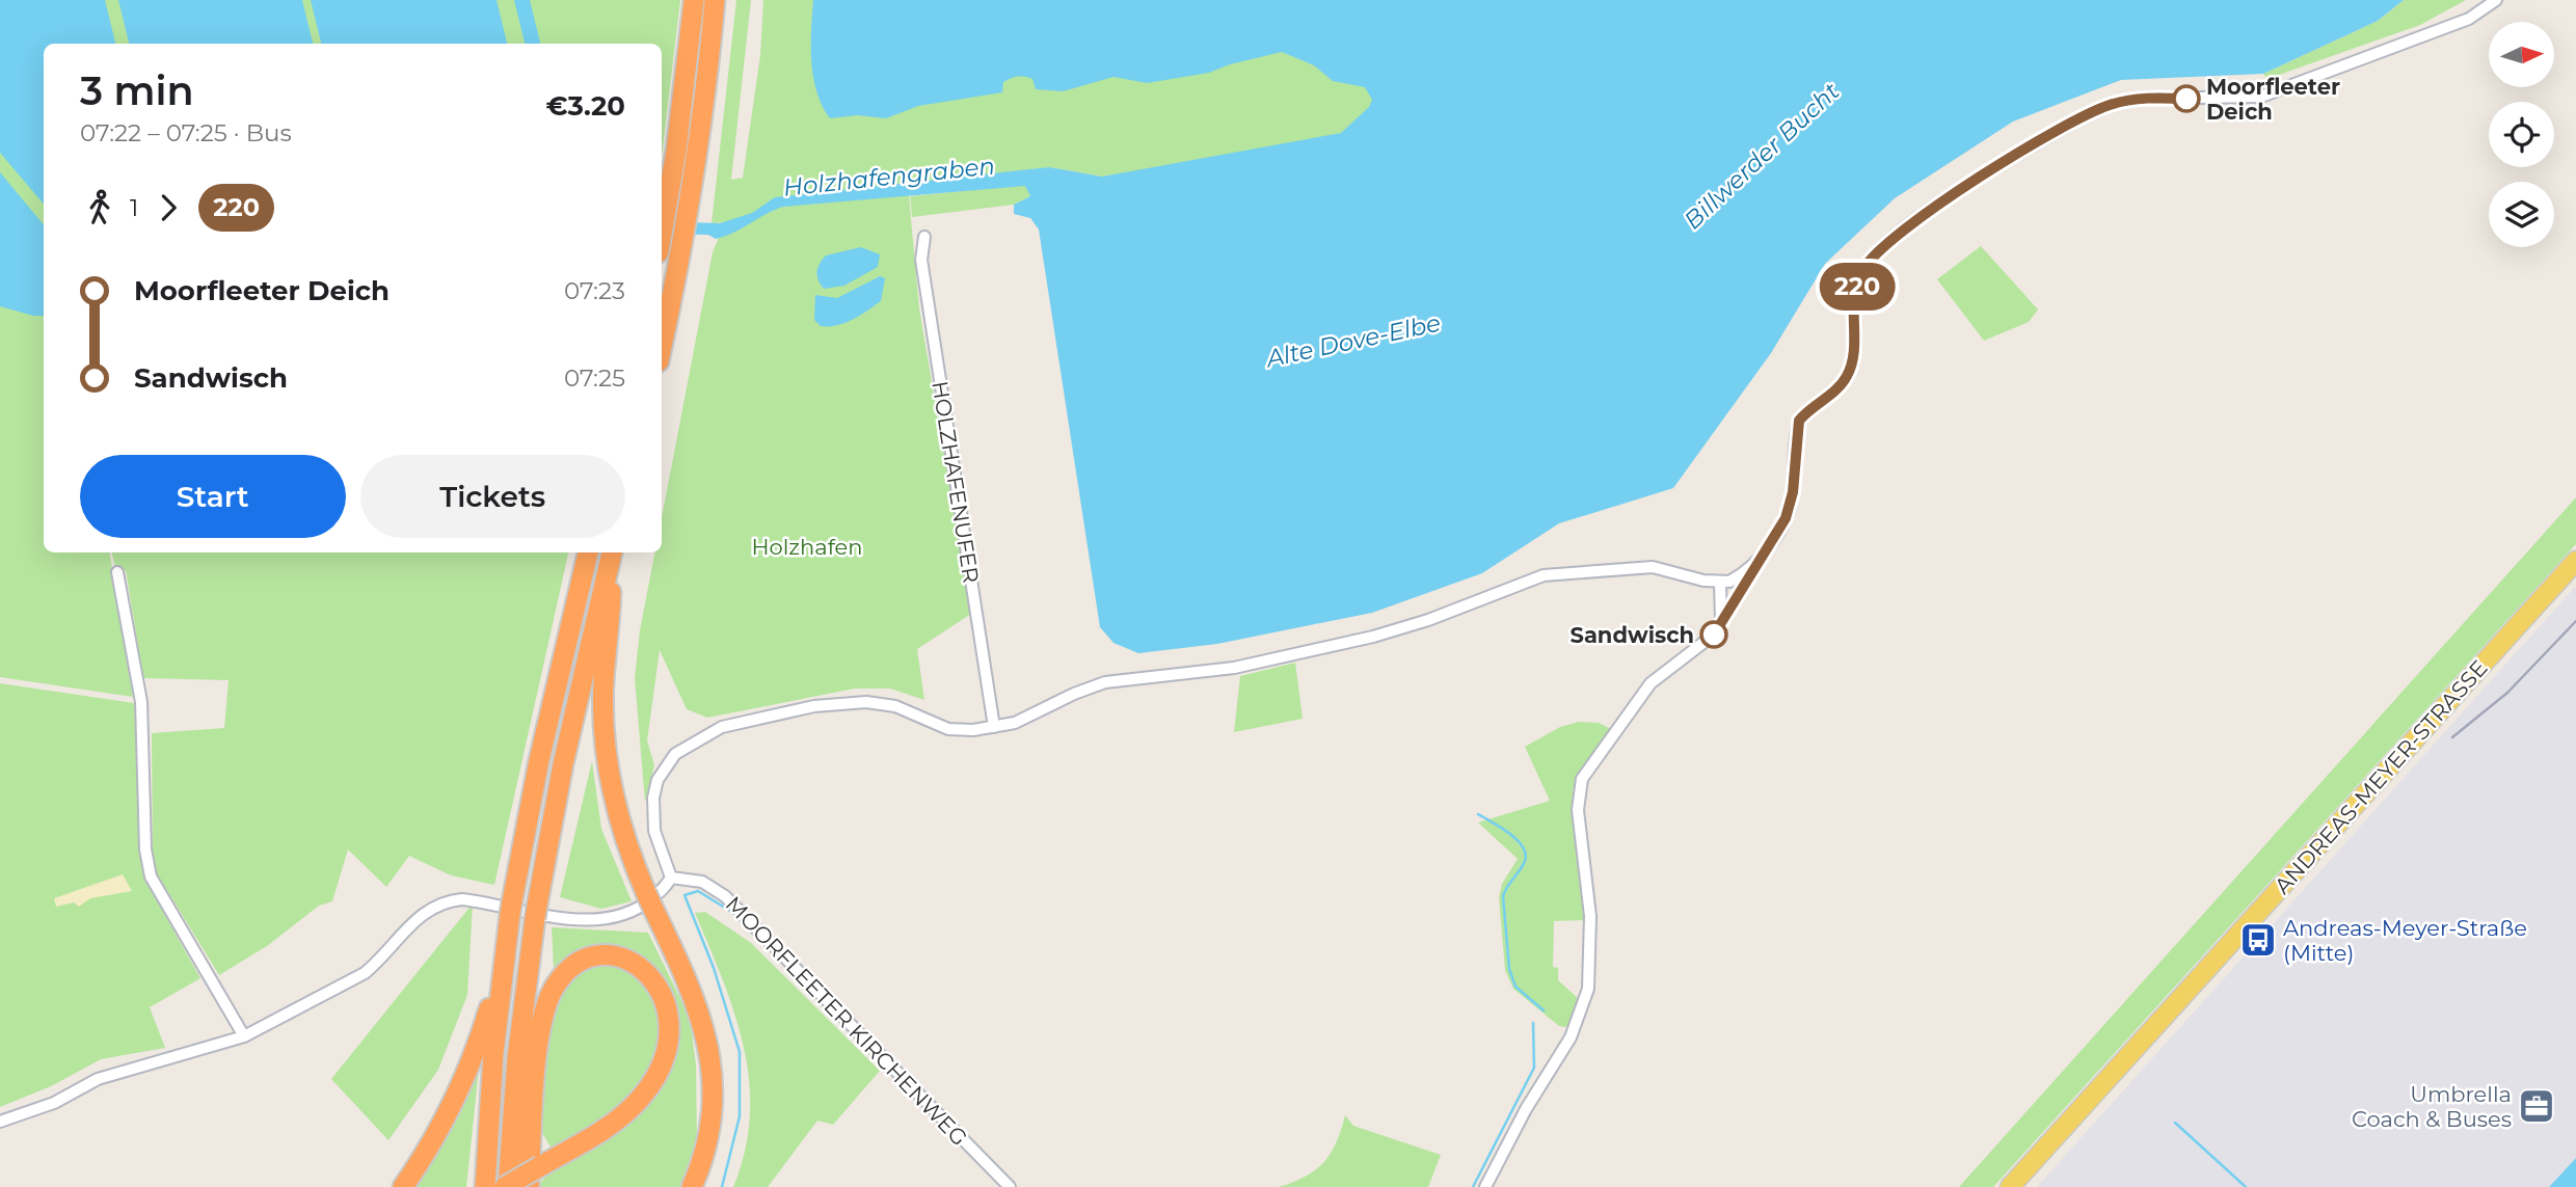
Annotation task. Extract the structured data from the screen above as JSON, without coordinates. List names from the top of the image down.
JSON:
{
  "streets": {
    "main road": ["ANDREAS-MEYER-STRASSE"],
    "street": ["HOLZHAFENUFER", "MOORFLEETER KIRCHENWEG"]
  },
  "water": ["Billwerder Bucht", "Holzhafengraben", "Alte Dove-Elbe"],
  "parks": ["Holzhafen"],
  "places": {
    "other": ["Moorfleeter Deich", "Sandwisch"],
    "bus stop": ["Andreas-Meyer-Straße (Mitte)"],
    "office": ["Umbrella Coach & Buses"]
  },
  "lines": ["bus line 220"],
  "north": "right",
  "page": {
    "on_map": "220",
    "heading": ["3 min", "07:22 – 07:25 · Bus", "€3.20"],
    "legs": ["1", "220"],
    "list": [
      {
        "name": "Moorfleeter Deich",
        "value": "07:23"
      },
      {
        "name": "Sandwisch",
        "value": "07:25"
      }
    ],
    "buttons": ["Start", "Tickets"]
  }
}
